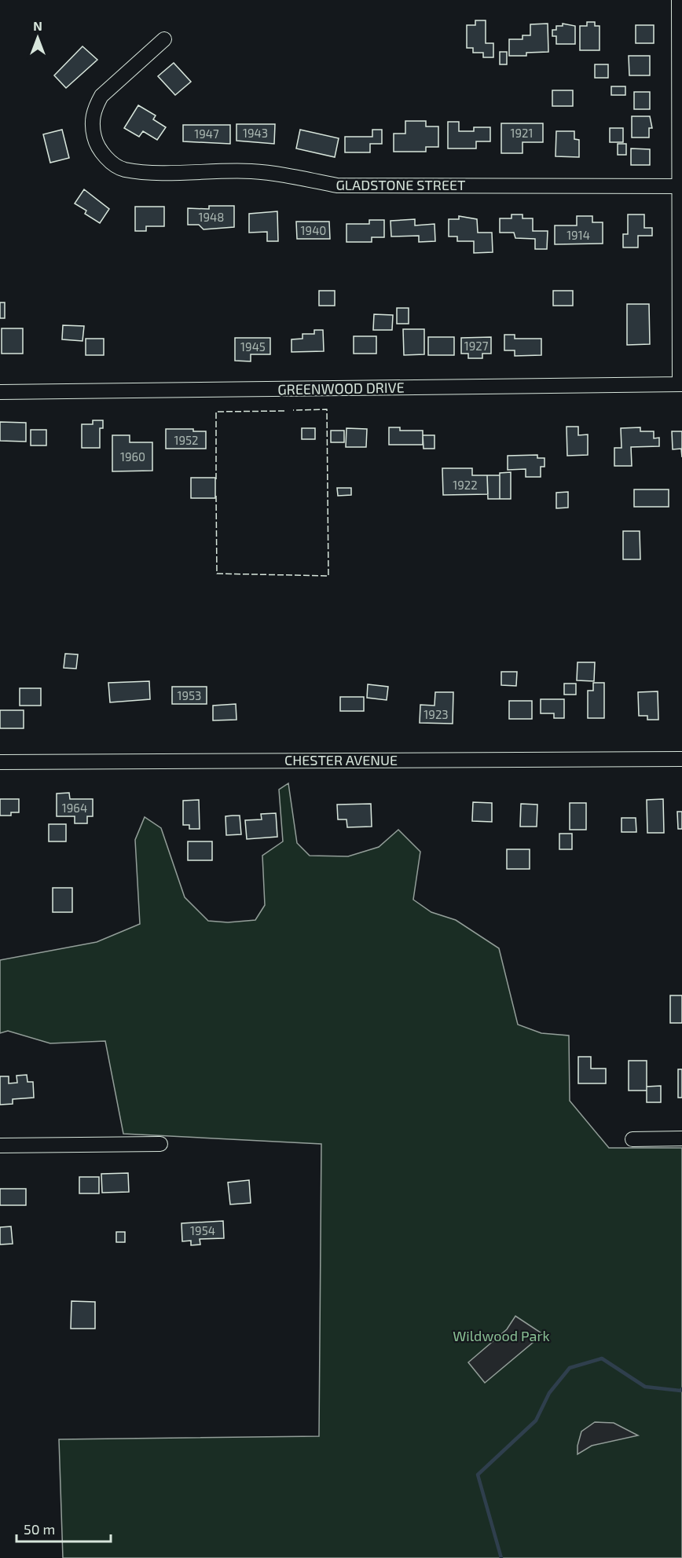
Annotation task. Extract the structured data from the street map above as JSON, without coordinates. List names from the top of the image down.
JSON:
{
  "streets": {
    "street": ["GLADSTONE STREET", "GREENWOOD DRIVE", "CHESTER AVENUE"]
  },
  "parks": ["Wildwood Park"],
  "house_numbers": [
    "1943",
    "1921",
    "1947",
    "1948",
    "1940",
    "1914",
    "1927",
    "1945",
    "1952",
    "1960",
    "1922",
    "1953",
    "1923",
    "1964",
    "1954"
  ],
  "scale_bar": "50 m",
  "north": "top"
}
